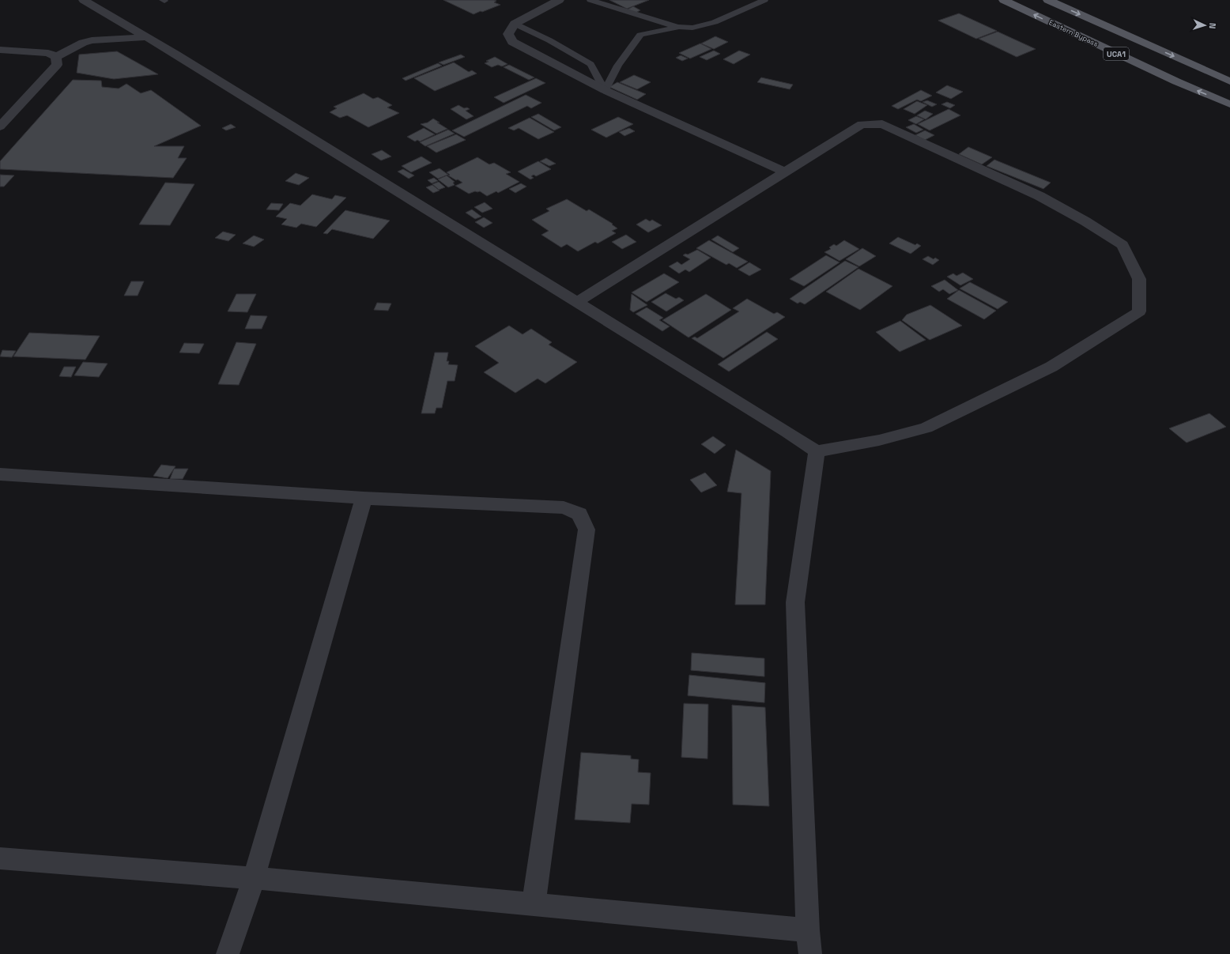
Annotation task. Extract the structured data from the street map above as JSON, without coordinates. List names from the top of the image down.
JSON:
{
  "streets": {
    "main road": ["Eastern Bypass", "UCA1"]
  },
  "north": "right"
}
